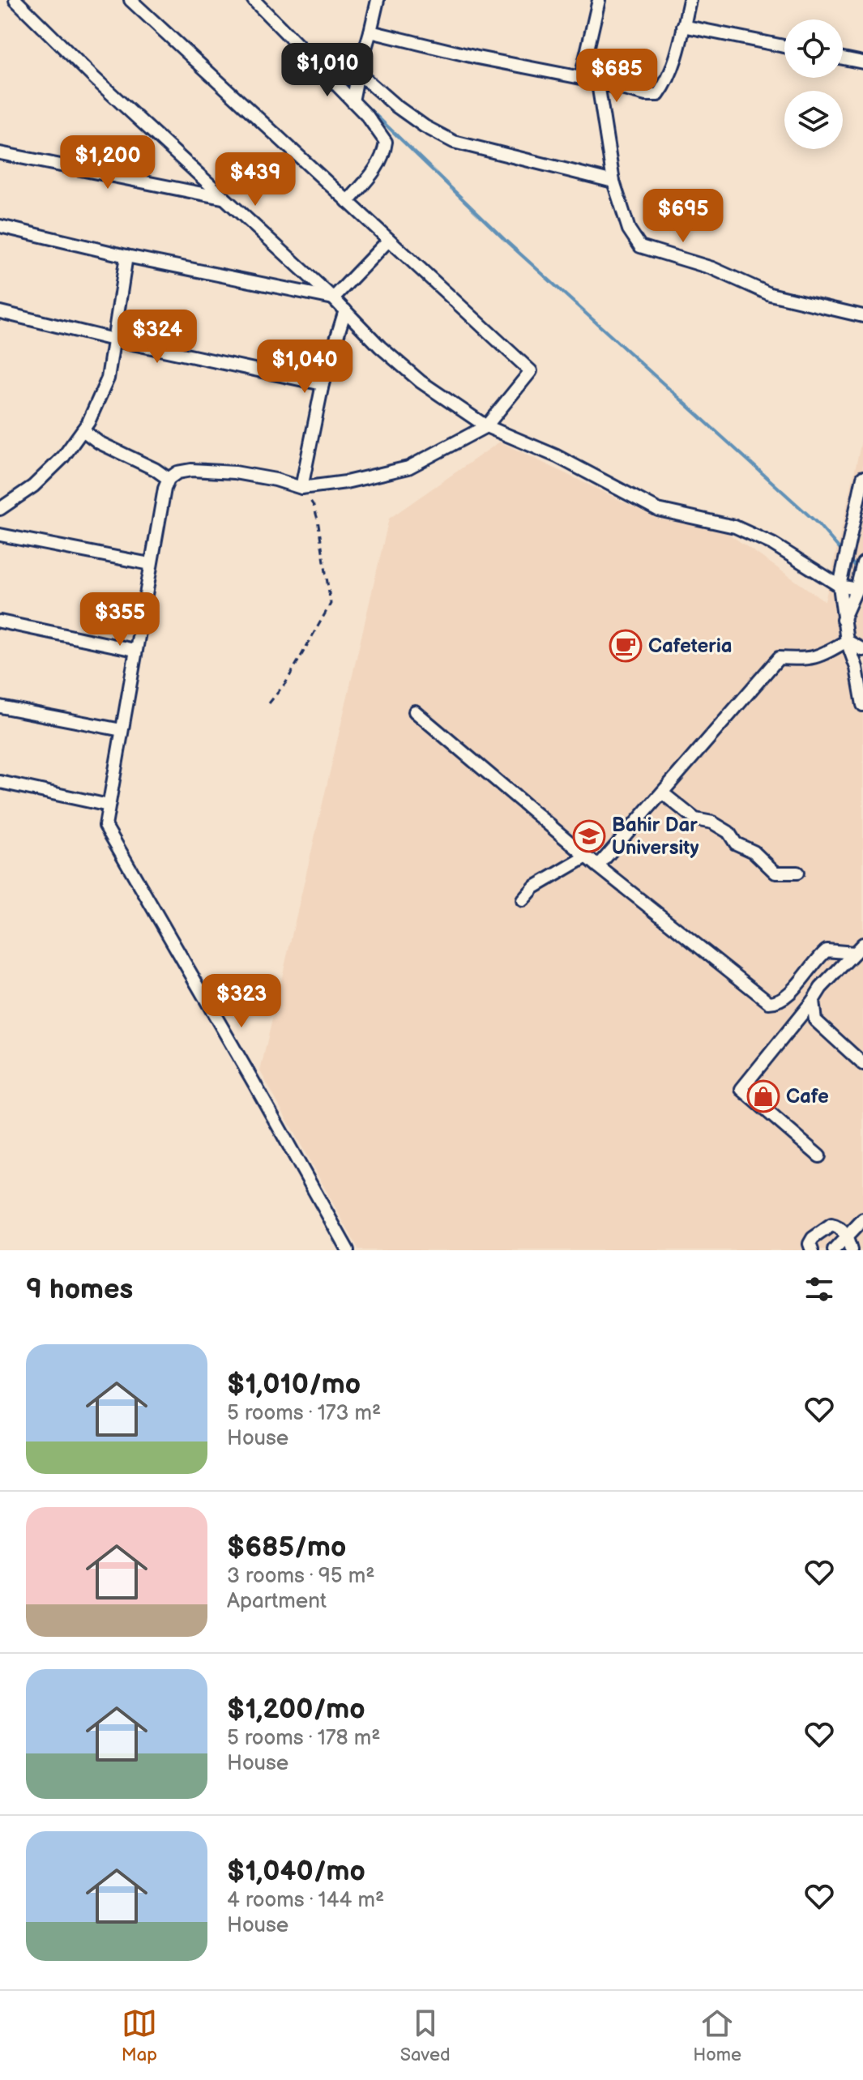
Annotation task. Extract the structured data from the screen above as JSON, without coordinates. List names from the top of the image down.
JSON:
{
  "places": {
    "cafe": ["Cafeteria"],
    "school or university": ["Bahir Dar University"],
    "shop": ["Cafe"]
  },
  "page": {
    "price": [
      "$1,010",
      "$685",
      "$1,200",
      "$439",
      "$695",
      "$324",
      "$1,040",
      "$355",
      "$323"
    ],
    "heading": "9 homes",
    "list": [
      {
        "name": "$1,010/mo",
        "note": "5 rooms · 173 m² · House"
      },
      {
        "name": "$685/mo",
        "note": "3 rooms · 95 m² · Apartment"
      },
      {
        "name": "$1,200/mo",
        "note": "5 rooms · 178 m² · House"
      },
      {
        "name": "$1,040/mo",
        "note": "4 rooms · 144 m² · House"
      }
    ],
    "tabs": ["Map", "Saved", "Home"]
  }
}
